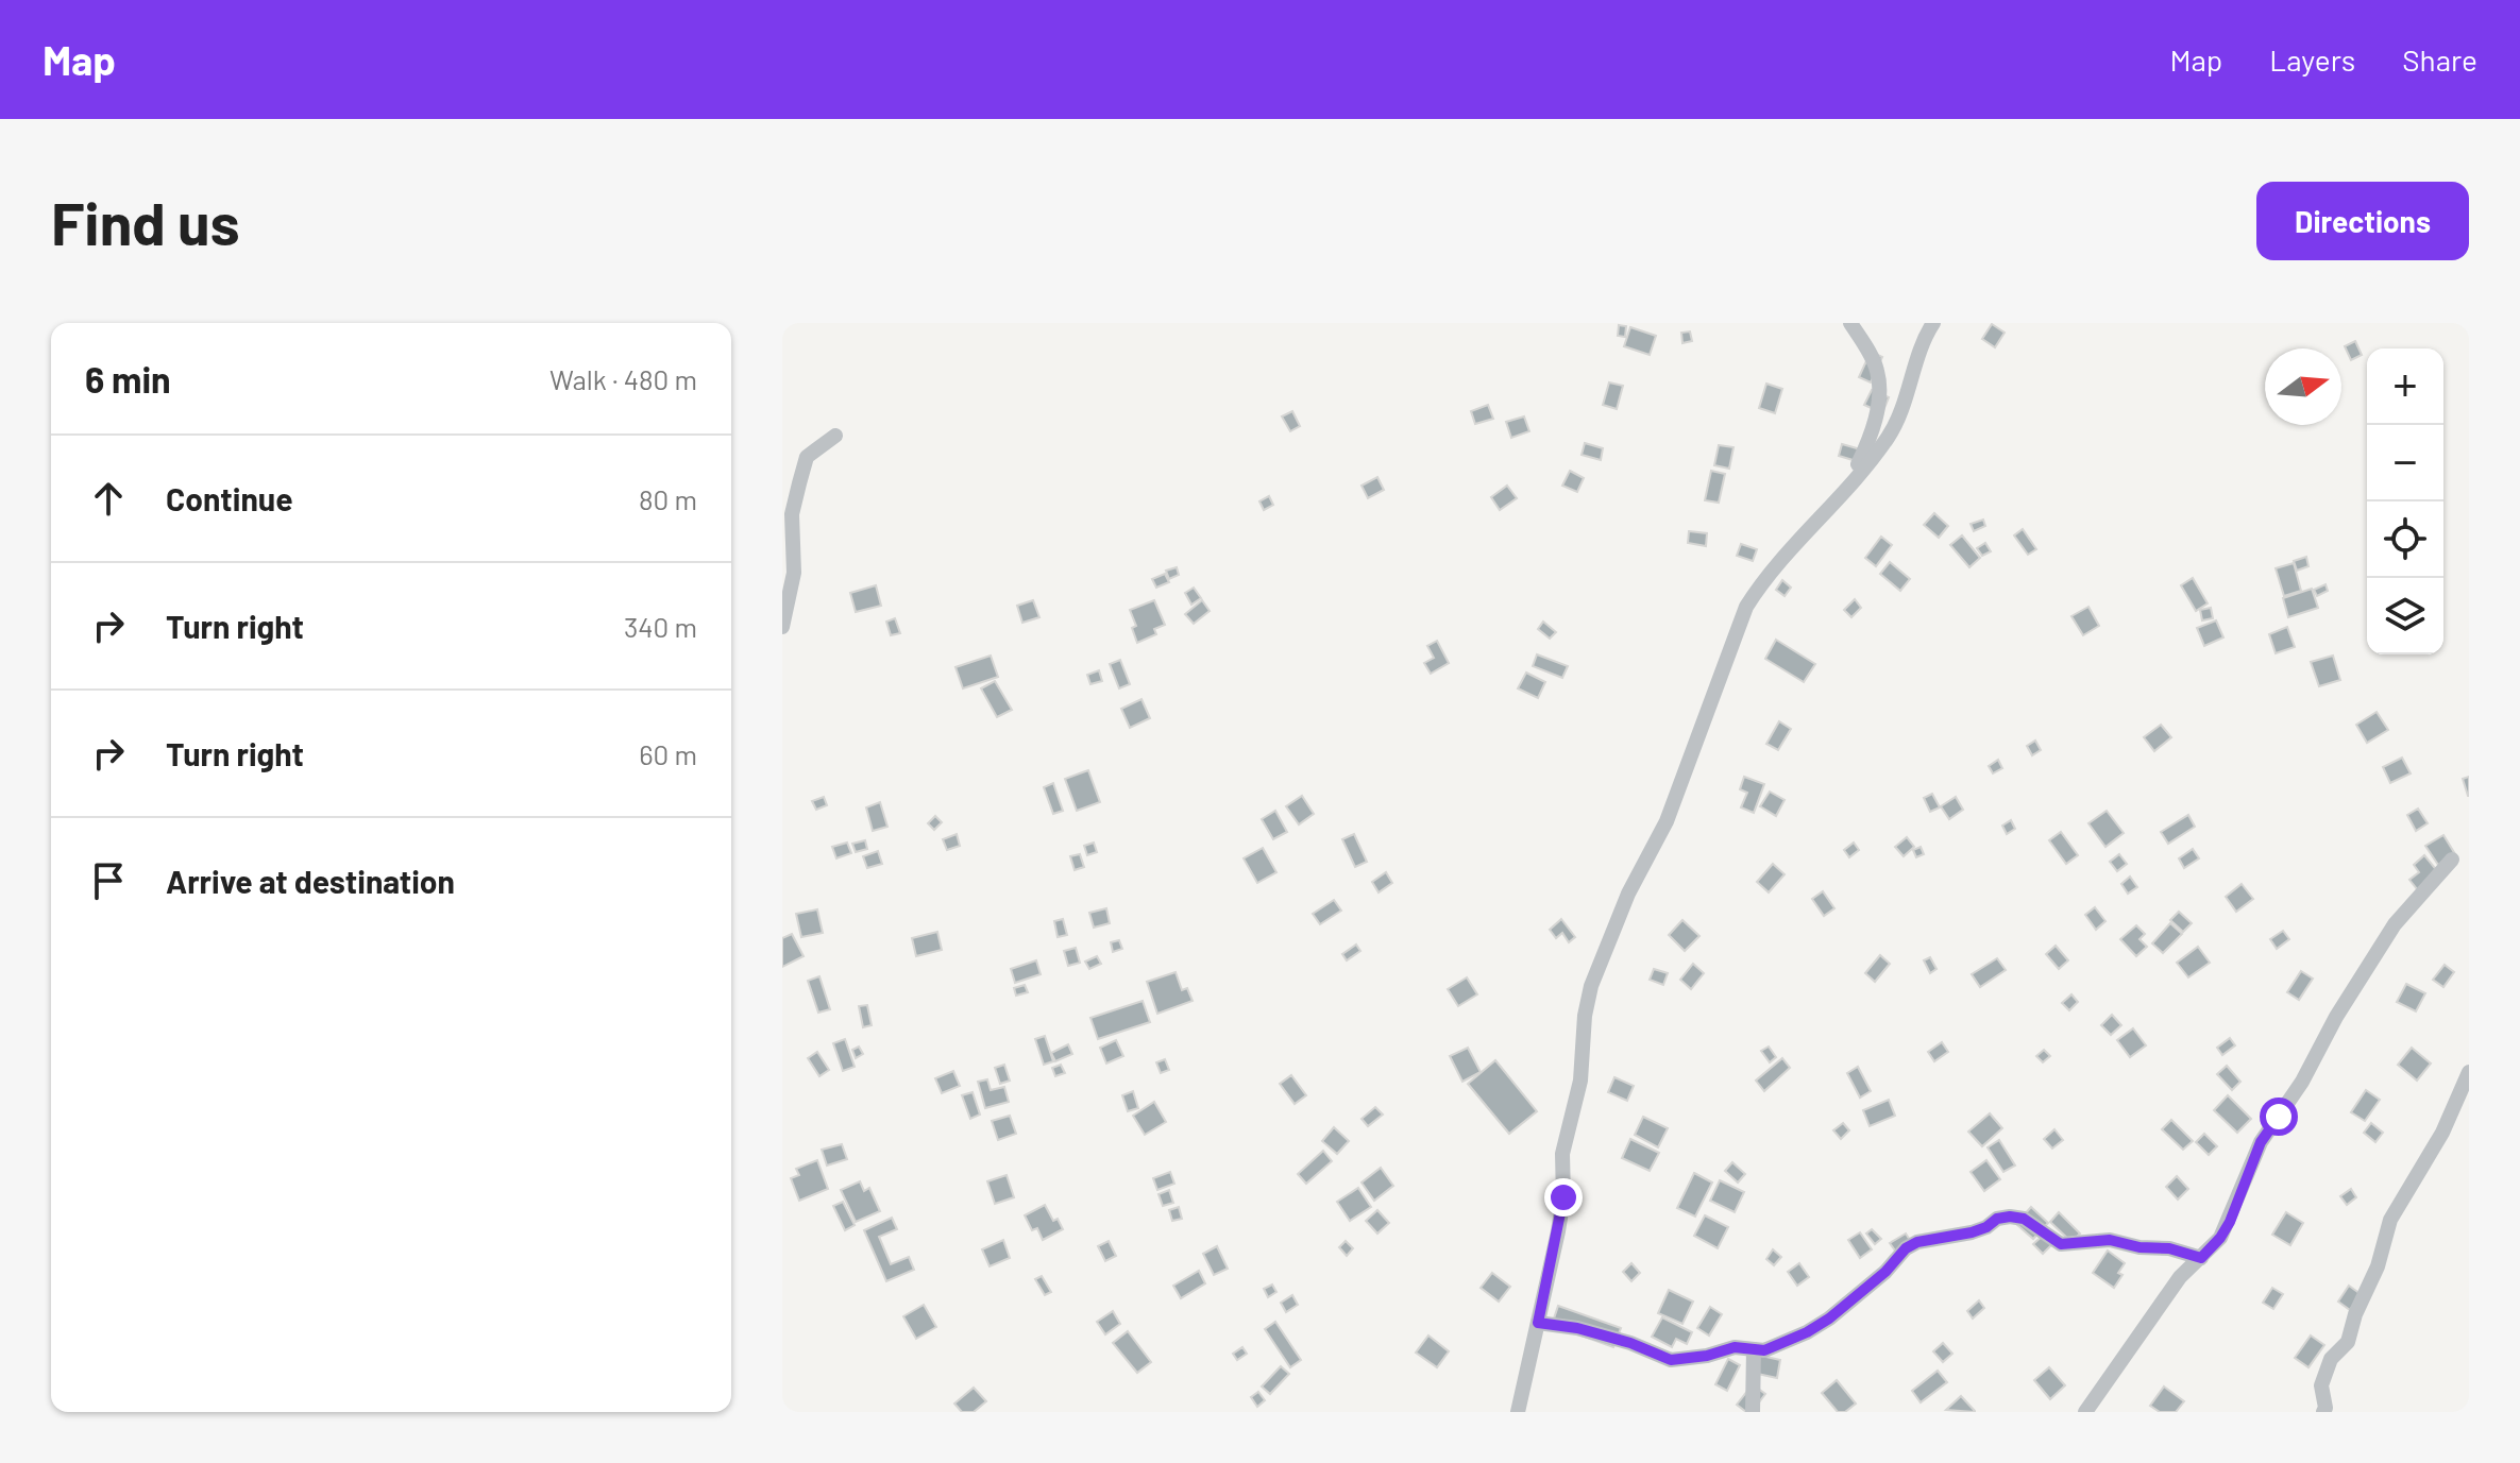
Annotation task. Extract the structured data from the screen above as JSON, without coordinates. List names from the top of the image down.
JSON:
{
  "north": "right",
  "page": {
    "header": "Map",
    "nav": ["Map", "Layers", "Share"],
    "buttons": "Directions",
    "title": "Find us",
    "heading": ["6 min", "Walk · 480 m"],
    "map_buttons": ["+", "−"],
    "list": [
      ["Continue", "80 m"],
      ["Turn right", "340 m"],
      ["Turn right", "60 m"],
      "Arrive at destination"
    ]
  }
}
